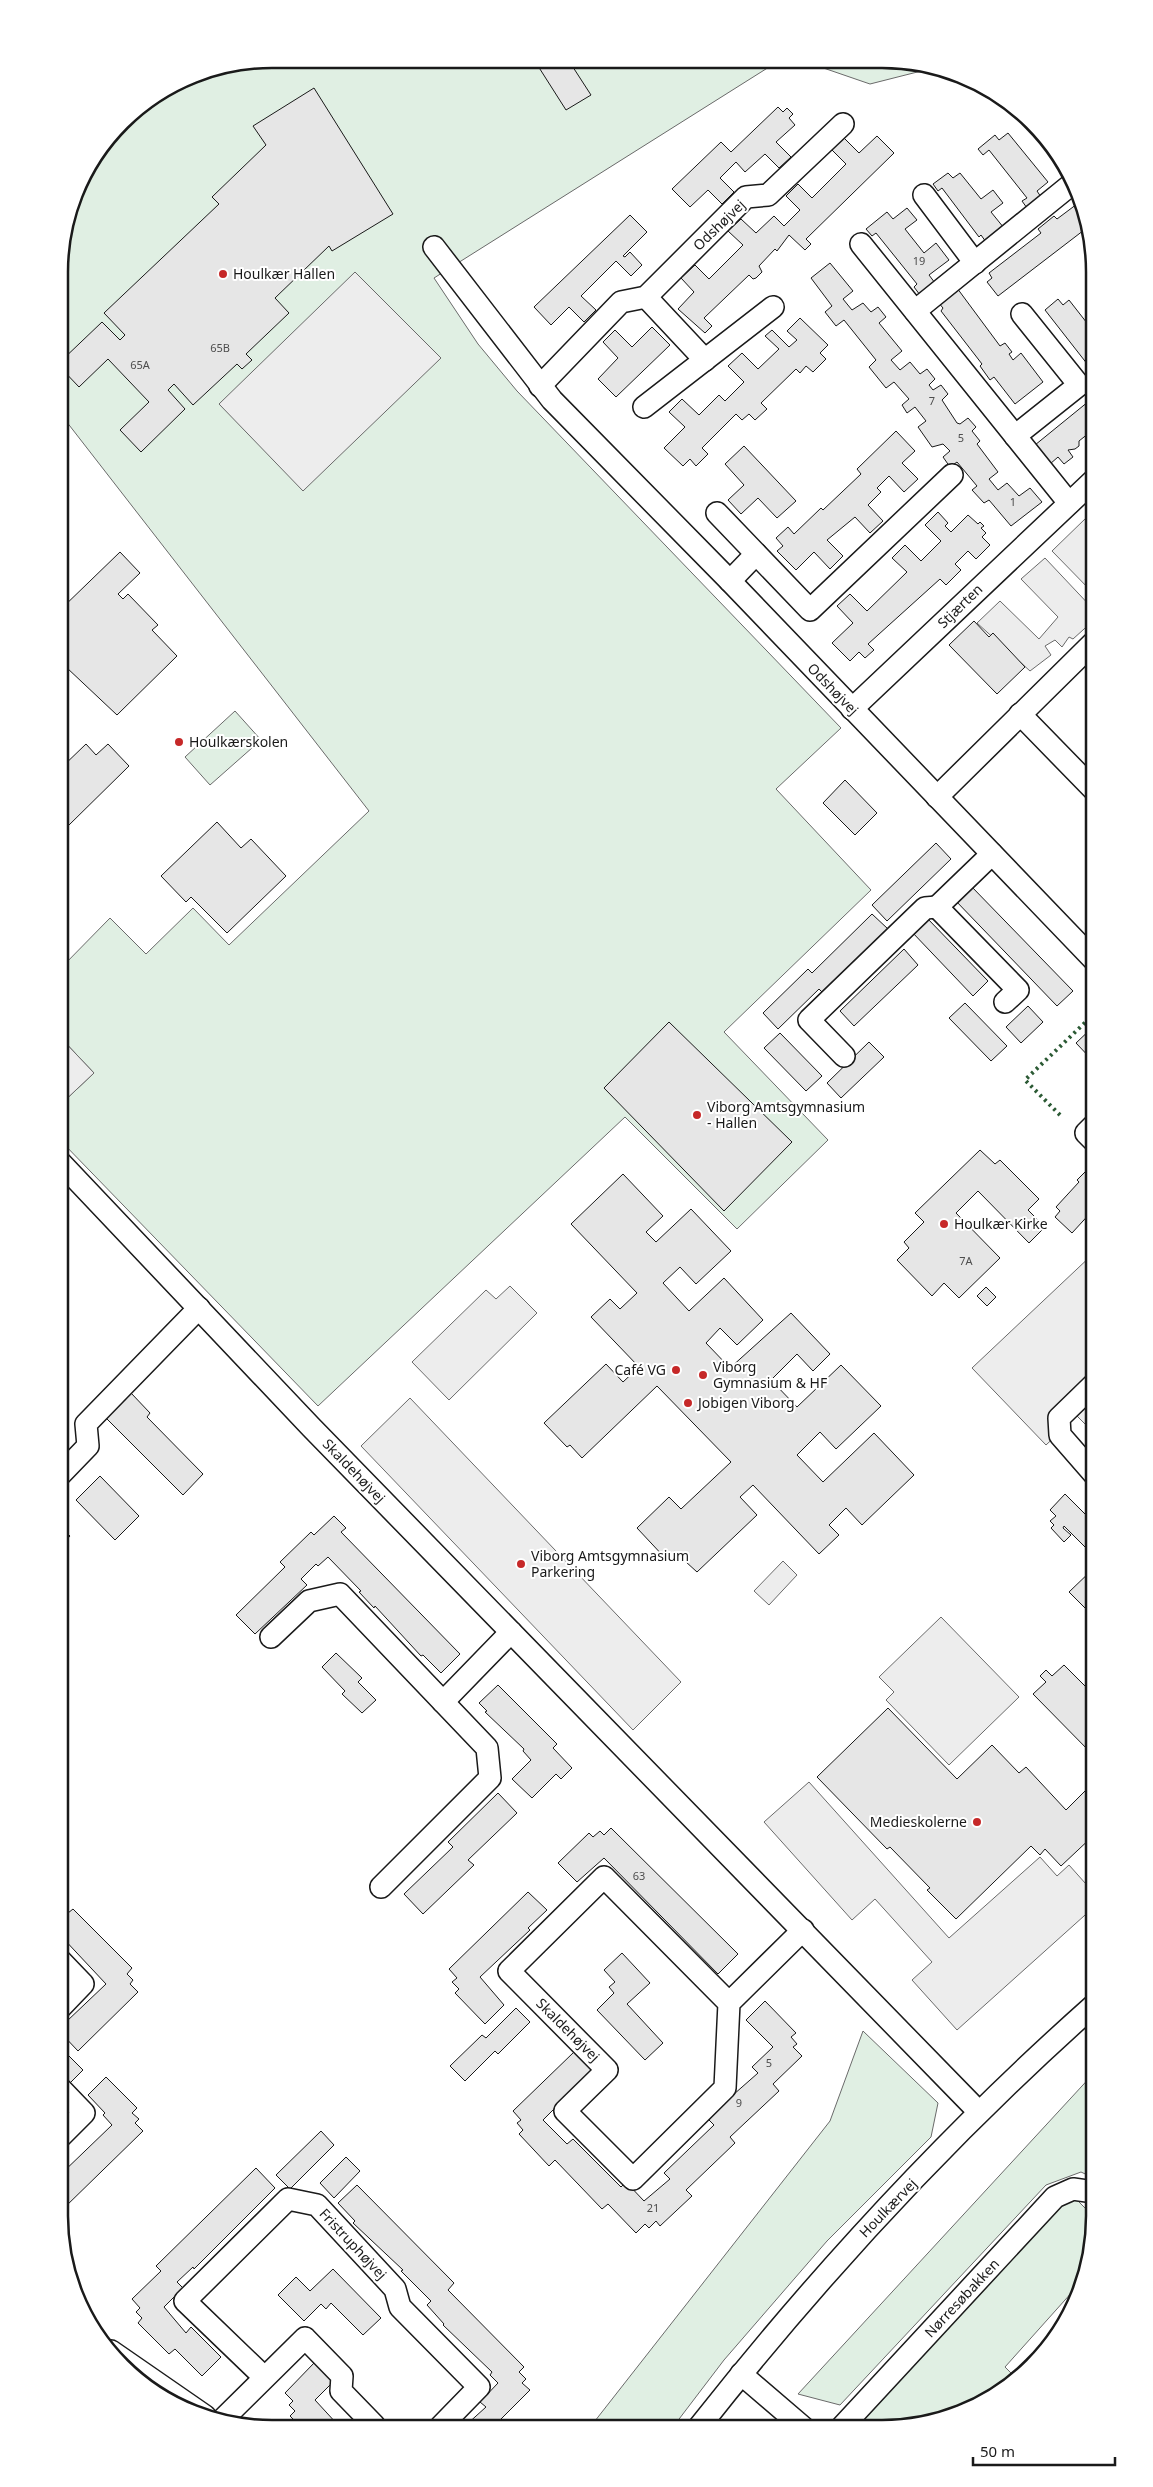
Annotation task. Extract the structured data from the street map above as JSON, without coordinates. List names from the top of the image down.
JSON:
{
  "streets": {
    "street": [
      "Odshøjvej",
      "Stjærten",
      "Skaldehøjvej",
      "Houlkærvej",
      "Fristruphøjvej",
      "Nørresøbakken"
    ]
  },
  "crossings": [
    ["Odshøjvej", "Stjærten"],
    ["Skaldehøjvej", "Houlkærvej"]
  ],
  "places": [
    "Houlkær Hallen",
    "Houlkærskolen",
    "Viborg Amtsgymnasium - Hallen",
    "Houlkær Kirke",
    "Café VG",
    "Viborg Gymnasium & HF",
    "Jobigen Viborg",
    "Viborg Amtsgymnasium Parkering",
    "Medieskolerne"
  ],
  "house_numbers": [
    "19",
    "65B",
    "65A",
    "7",
    "5",
    "1",
    "7A",
    "63",
    "5",
    "9",
    "21"
  ],
  "scale_bar": "50 m"
}
